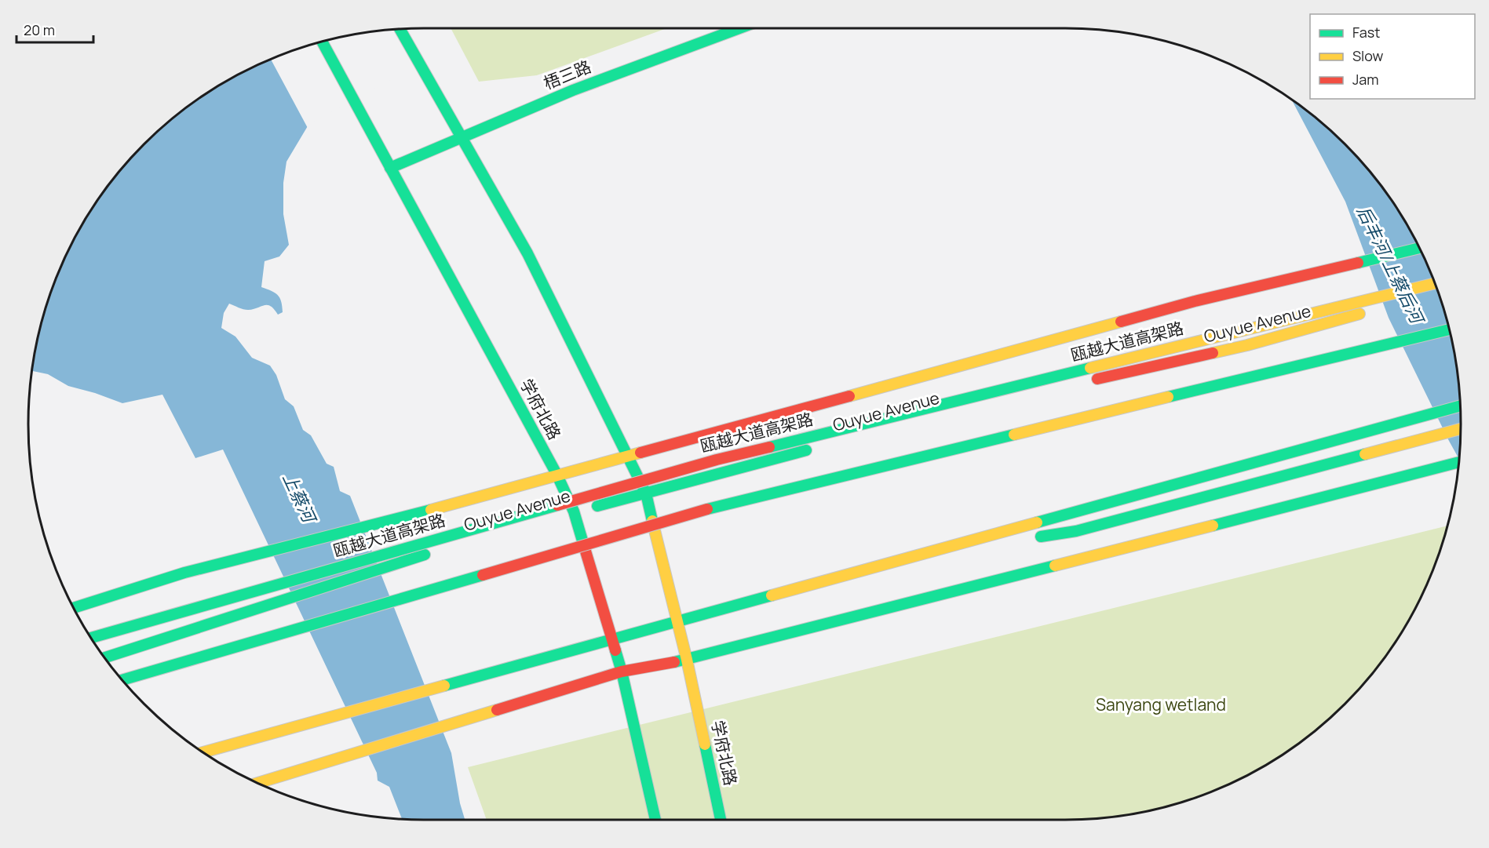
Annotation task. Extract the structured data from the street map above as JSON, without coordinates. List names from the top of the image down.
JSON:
{
  "streets": {
    "main road": [
      "梧三路",
      "Ouyue Avenue",
      "瓯越大道高架路",
      "学府北路"
    ]
  },
  "crossings": [
    ["梧三路", "学府北路"],
    ["Ouyue Avenue", "学府北路"]
  ],
  "water": ["后丰河/上蔡后河", "上蔡河"],
  "parks": ["Sanyang wetland"],
  "legend": ["Fast", "Slow", "Jam"],
  "scale_bar": "20 m"
}
